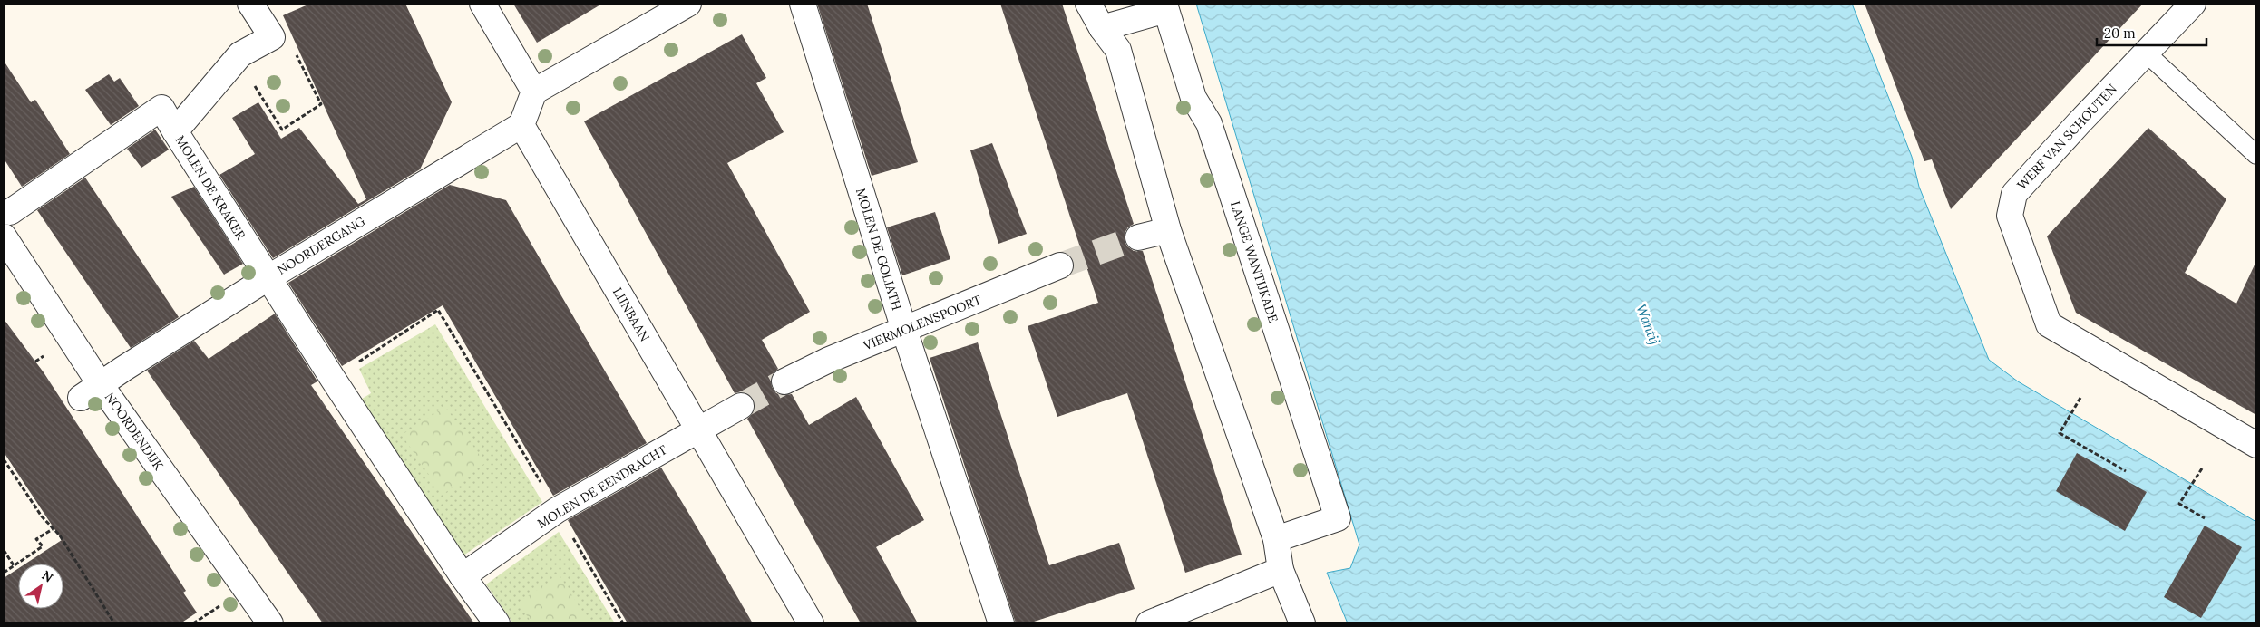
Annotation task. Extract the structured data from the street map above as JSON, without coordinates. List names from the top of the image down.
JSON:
{
  "streets": {
    "street": [
      "WERF VAN SCHOUTEN",
      "MOLEN DE KRAKER",
      "NOORDERGANG",
      "MOLEN DE GOLIATH",
      "LANGE WANTIJKADE",
      "LIJNBAAN",
      "VIERMOLENSPOORT",
      "NOORDENDIJK",
      "MOLEN DE EENDRACHT"
    ]
  },
  "crossings": [
    ["MOLEN DE KRAKER", "NOORDERGANG"],
    ["MOLEN DE KRAKER", "MOLEN DE EENDRACHT"],
    ["NOORDERGANG", "LIJNBAAN"],
    ["NOORDERGANG", "NOORDENDIJK"],
    ["MOLEN DE GOLIATH", "VIERMOLENSPOORT"],
    ["LIJNBAAN", "MOLEN DE EENDRACHT"]
  ],
  "water": ["Wantij"],
  "scale_bar": "20 m",
  "north": "top right"
}
